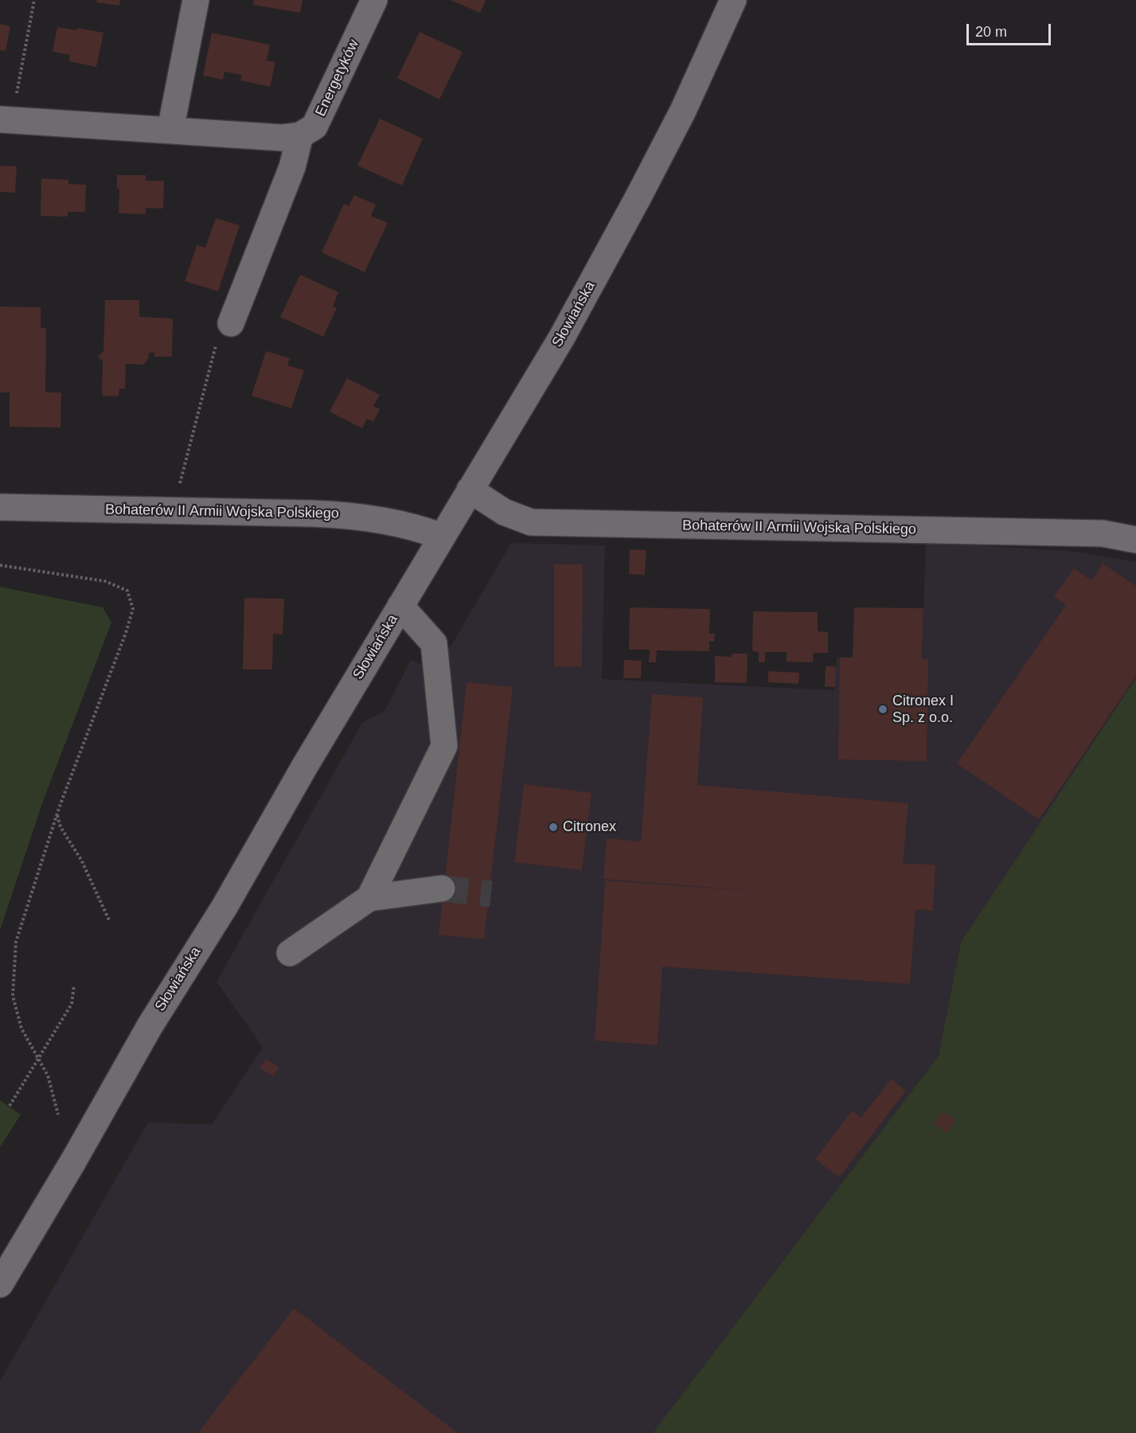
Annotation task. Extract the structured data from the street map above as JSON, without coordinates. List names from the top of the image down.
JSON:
{
  "streets": {
    "street": ["Energetyków", "Słowiańska", "Bohaterów II Armii Wojska Polskiego"]
  },
  "crossings": [
    ["Słowiańska", "Bohaterów II Armii Wojska Polskiego"]
  ],
  "places": ["Citronex I Sp. z o.o.", "Citronex"],
  "scale_bar": "20 m"
}
